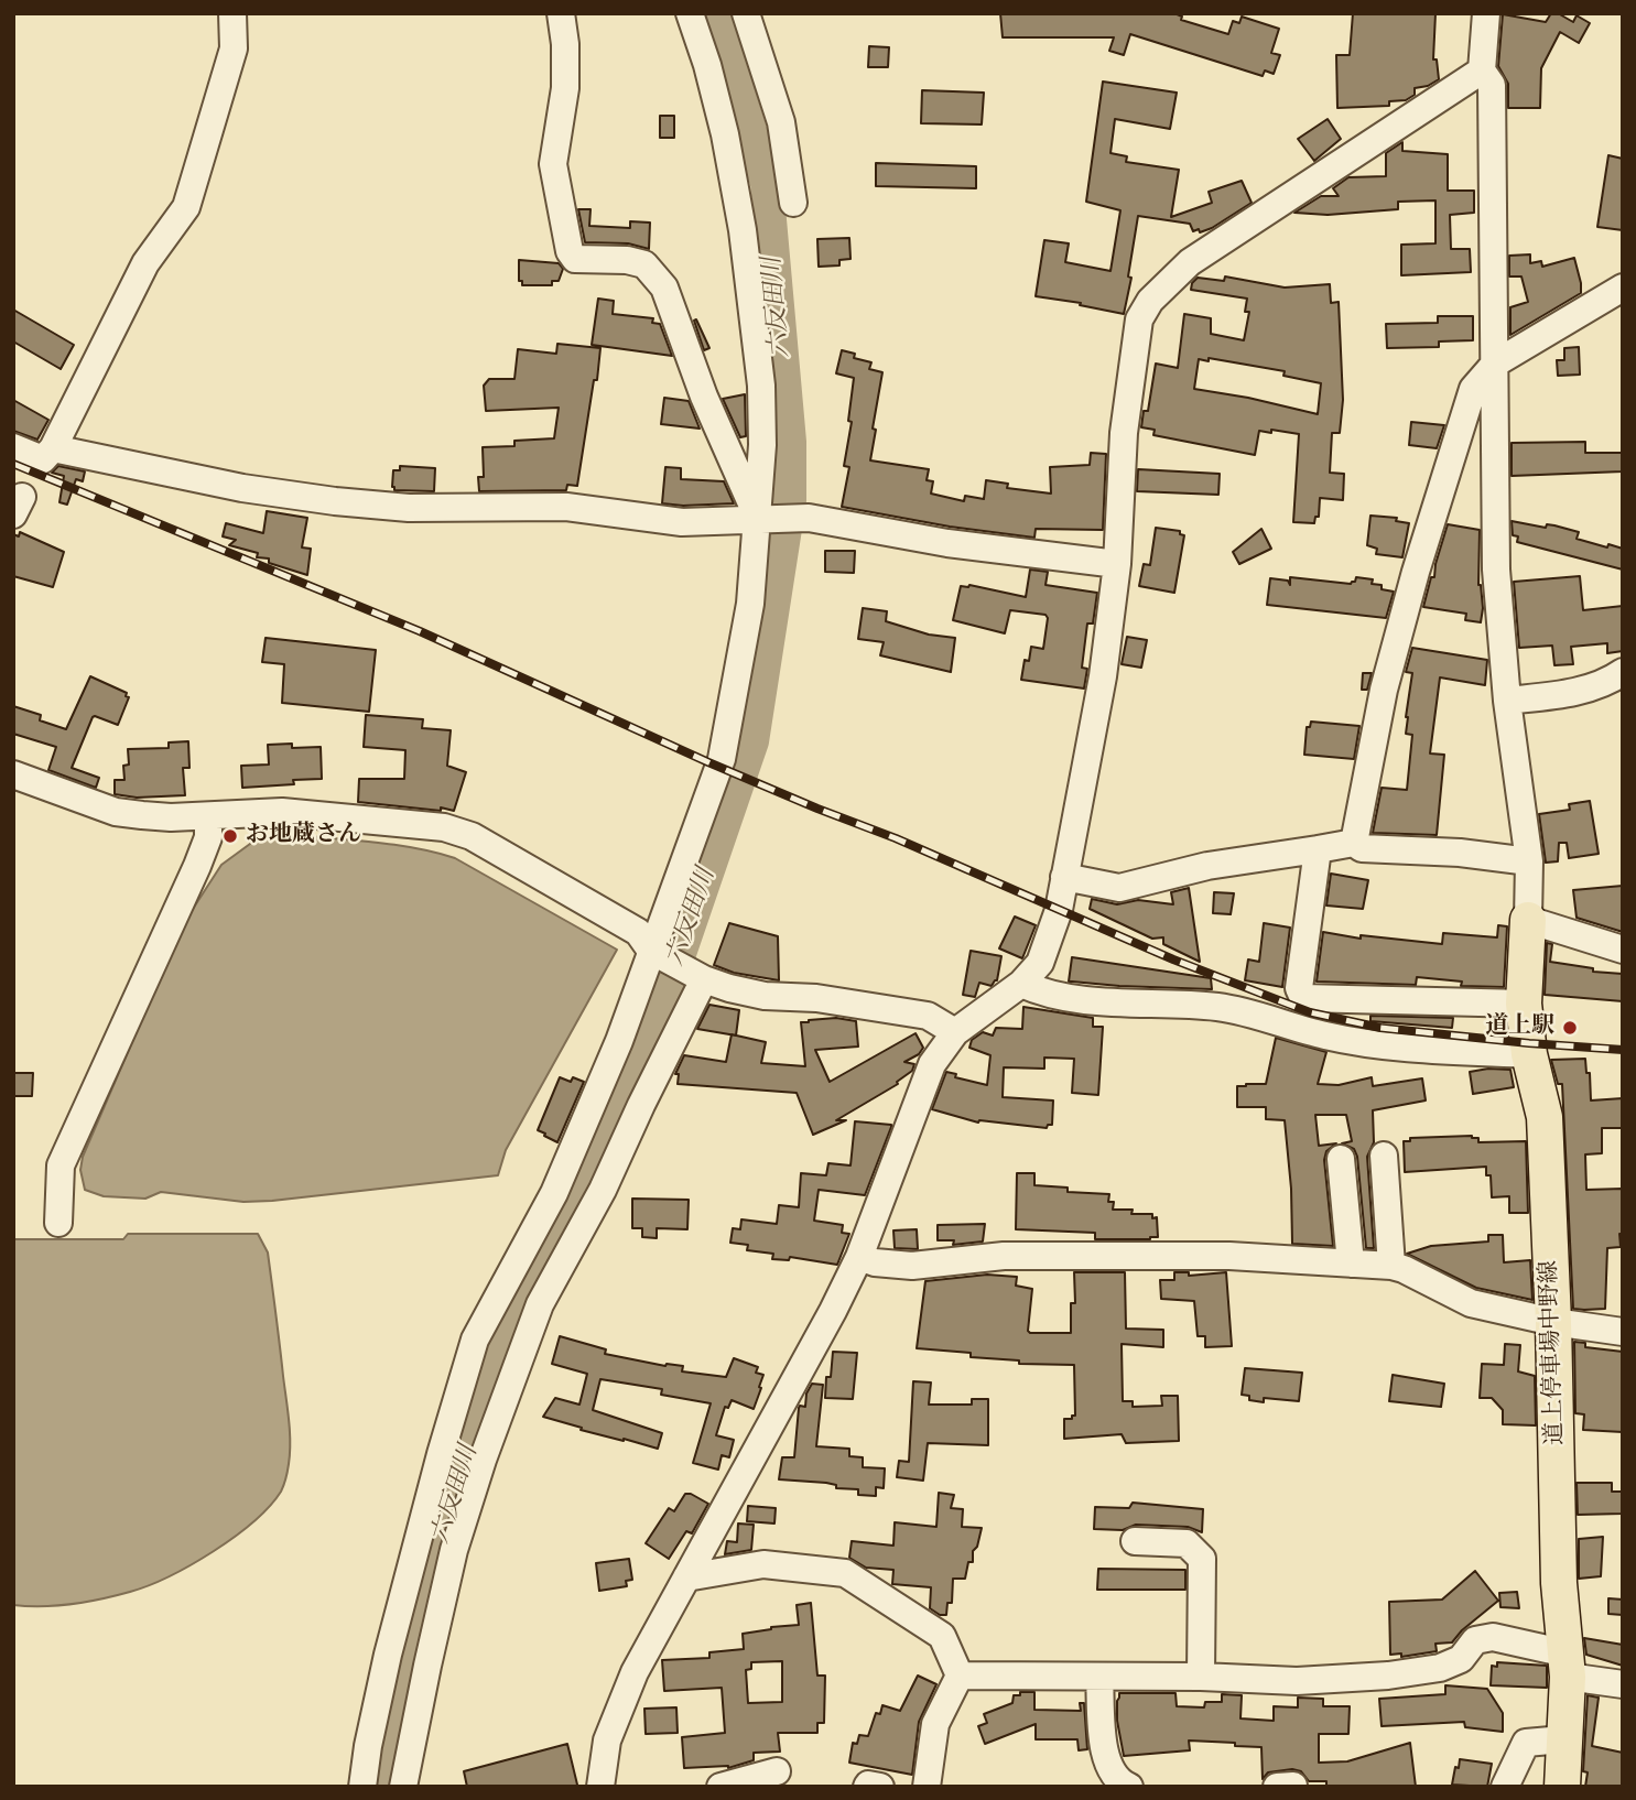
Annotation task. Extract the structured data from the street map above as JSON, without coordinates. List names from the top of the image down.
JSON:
{
  "streets": {
    "main road": ["道上停車場中野線"]
  },
  "water": ["六反田川"],
  "places": ["お地蔵さん", "道上駅"]
}
